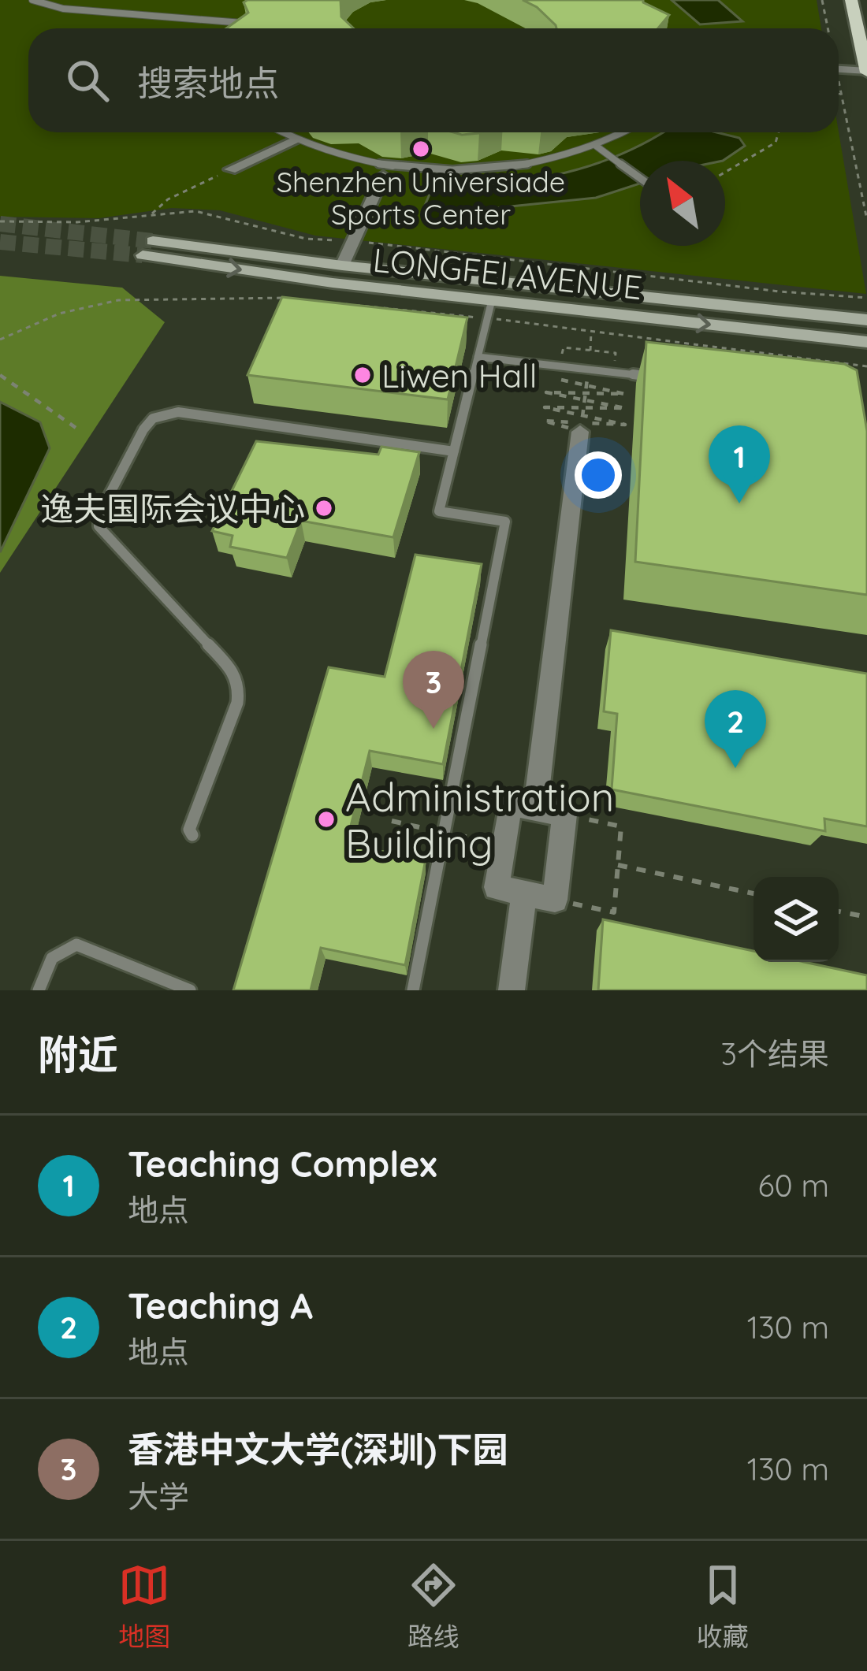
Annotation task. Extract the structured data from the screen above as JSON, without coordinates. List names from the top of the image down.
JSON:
{
  "streets": {
    "main road": ["LONGFEI AVENUE"]
  },
  "places": [
    "Shenzhen Universiade Sports Center",
    "Liwen Hall",
    "逸夫国际会议中心",
    "Administration Building"
  ],
  "north": "top left",
  "page": {
    "search": "搜索地点",
    "pins": ["1", "3", "2"],
    "heading": ["附近", "3个结果"],
    "list": [
      {
        "mark": "1",
        "name": "Teaching Complex",
        "note": "地点",
        "value": "60 m"
      },
      {
        "mark": "2",
        "name": "Teaching A",
        "note": "地点",
        "value": "130 m"
      },
      {
        "mark": "3",
        "name": "香港中文大学(深圳)下园",
        "note": "大学",
        "value": "130 m"
      }
    ],
    "nav": ["地图", "路线", "收藏"]
  }
}
